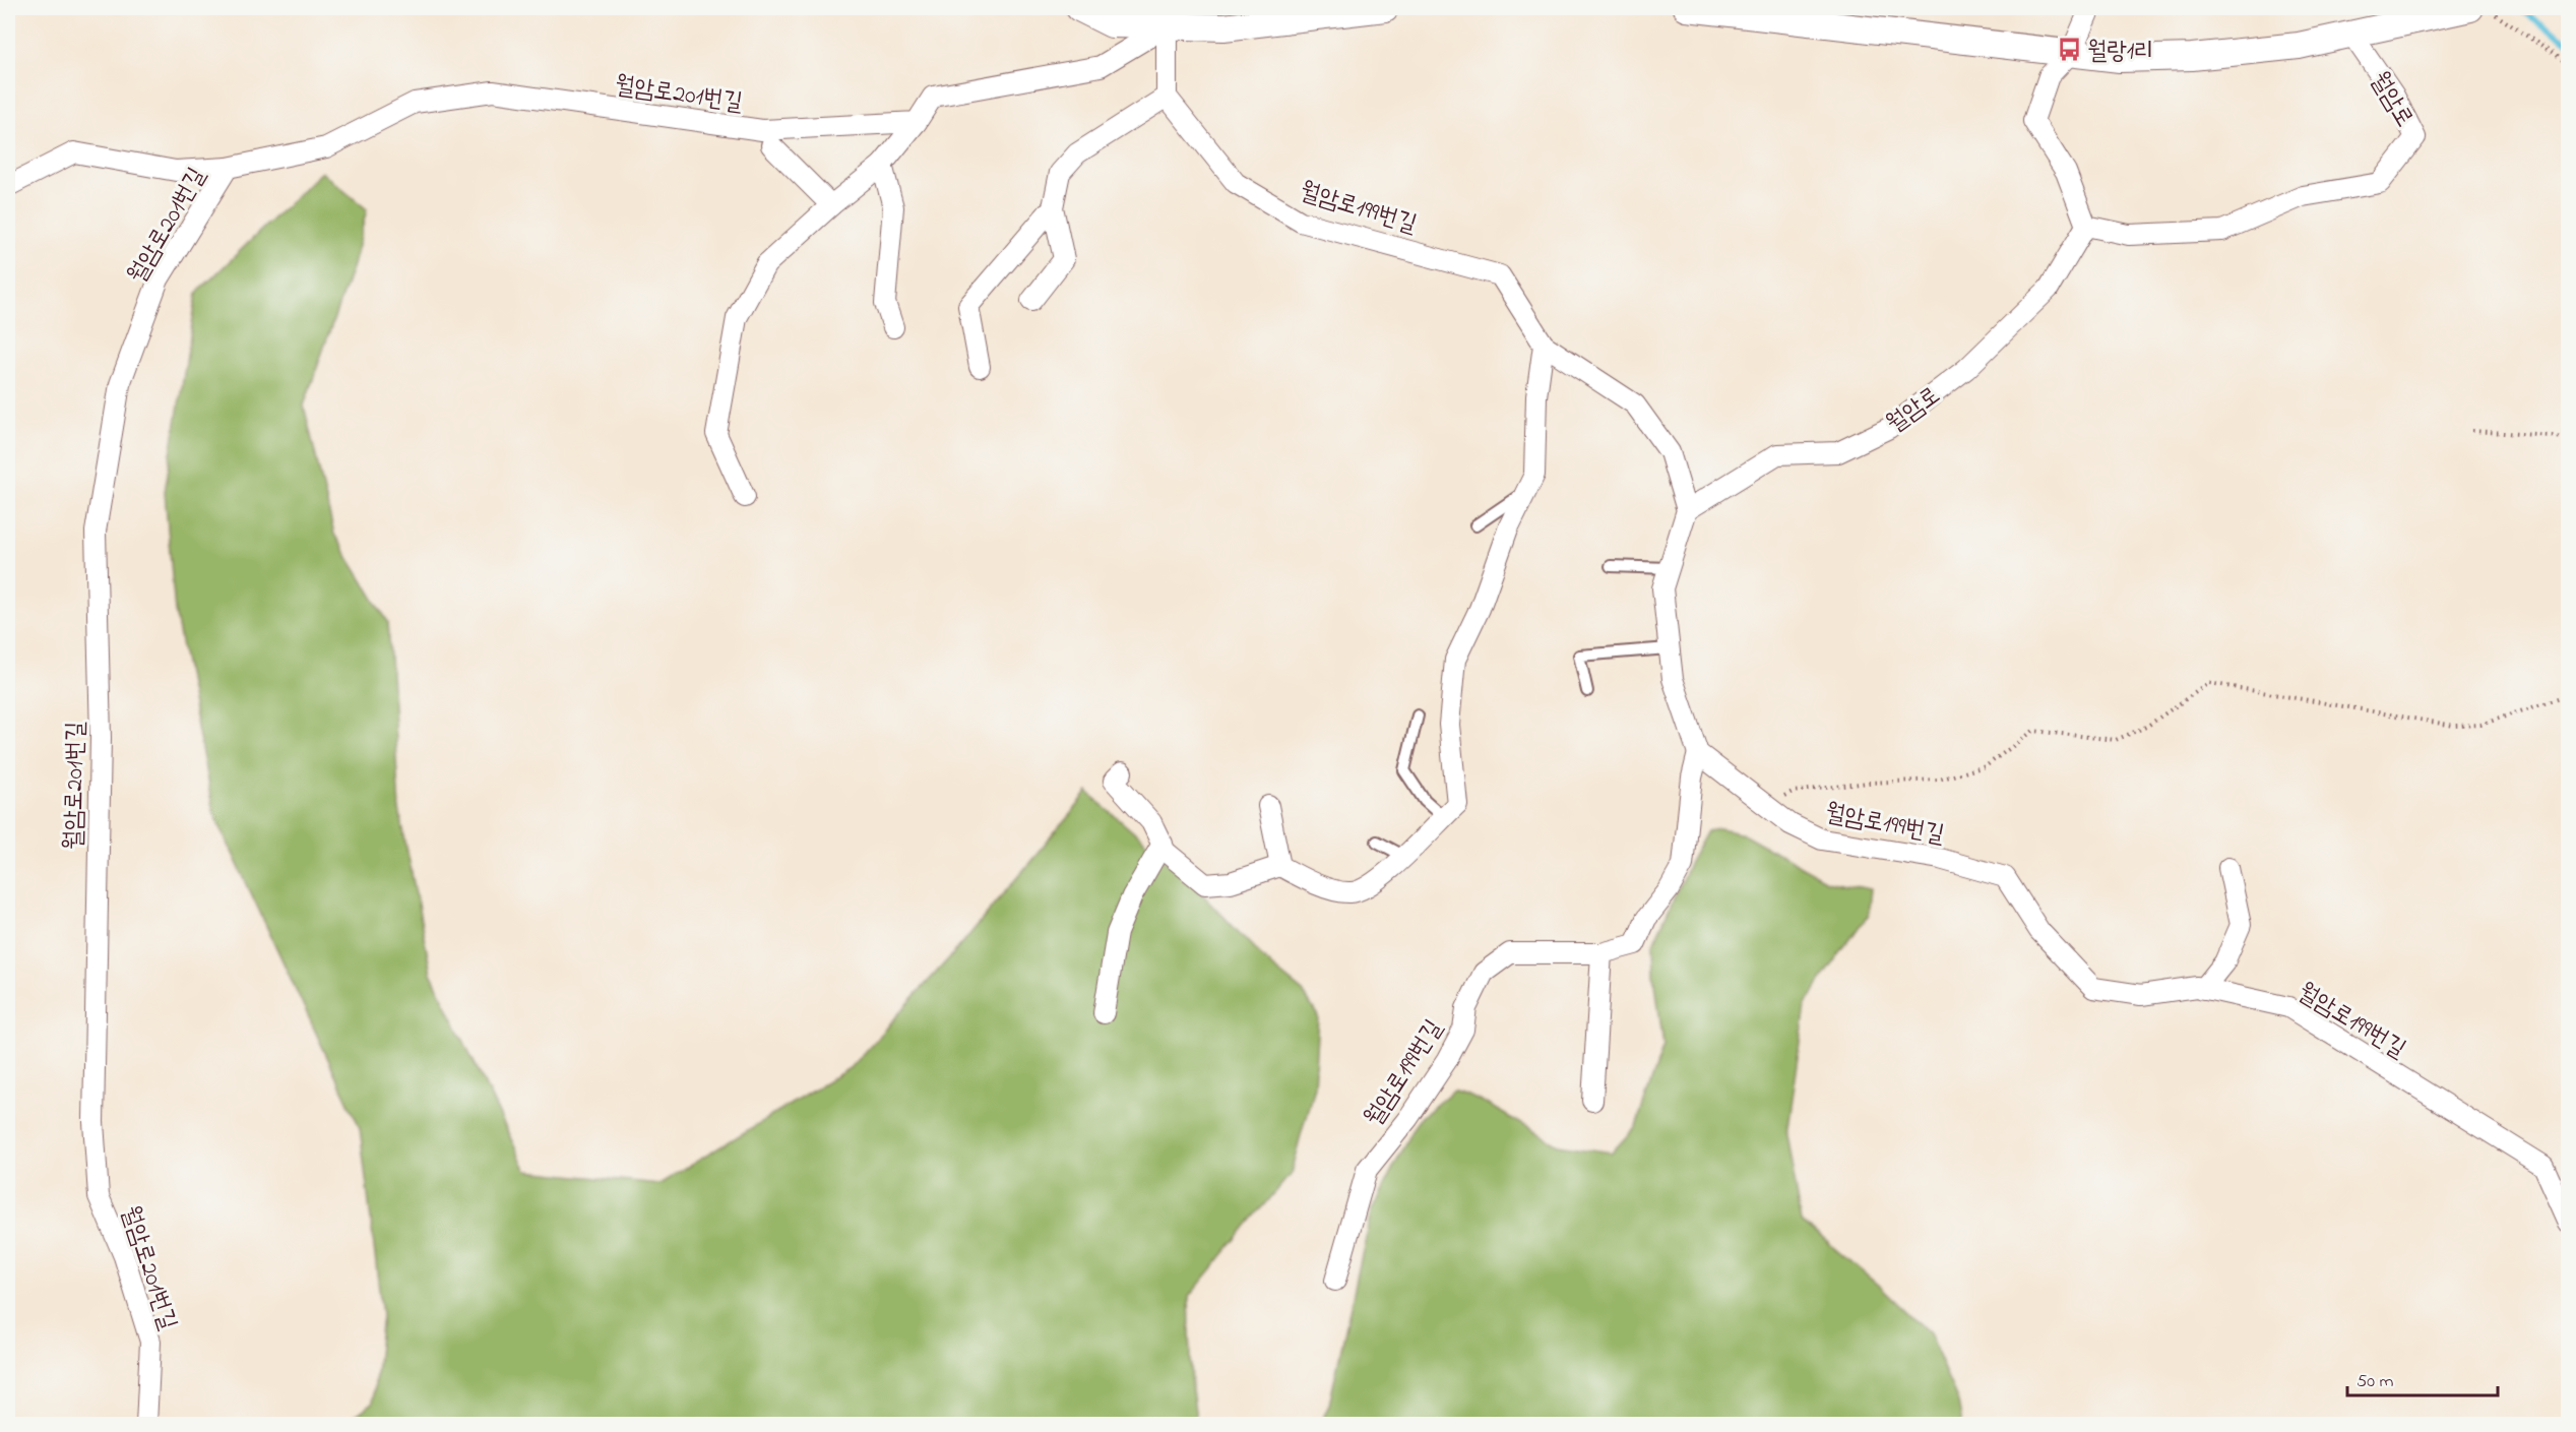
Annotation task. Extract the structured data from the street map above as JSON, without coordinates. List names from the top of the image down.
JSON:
{
  "streets": {
    "street": ["월암로201번길", "월암로", "월암로199번길"]
  },
  "crossings": [
    ["월암로", "월암로199번길"]
  ],
  "places": {
    "bus stop": ["월랑1리"]
  },
  "scale_bar": "50 m"
}
